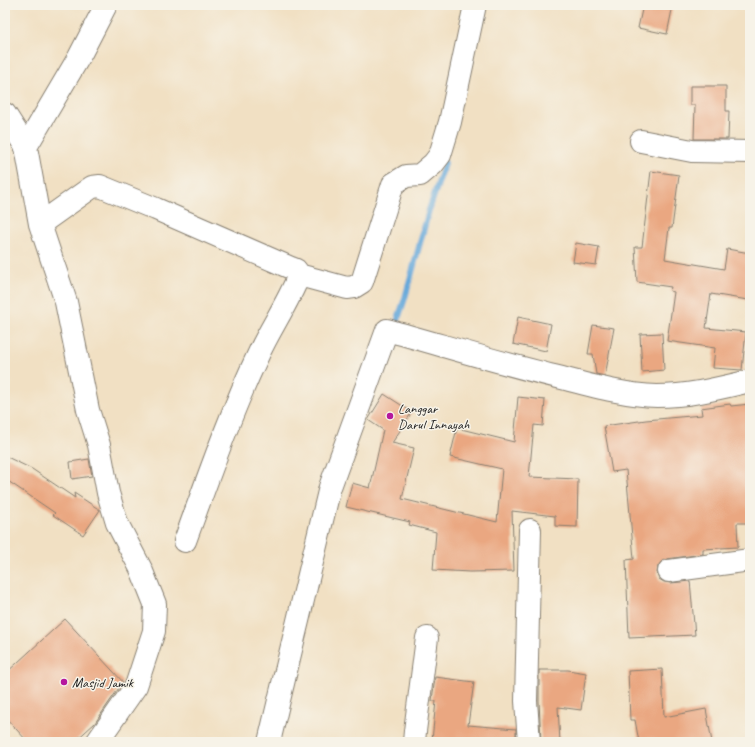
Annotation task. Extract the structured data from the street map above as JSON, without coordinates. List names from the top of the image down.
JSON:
{
  "places": ["Langgar Darul Innayah", "Masjid Jamik"]
}
